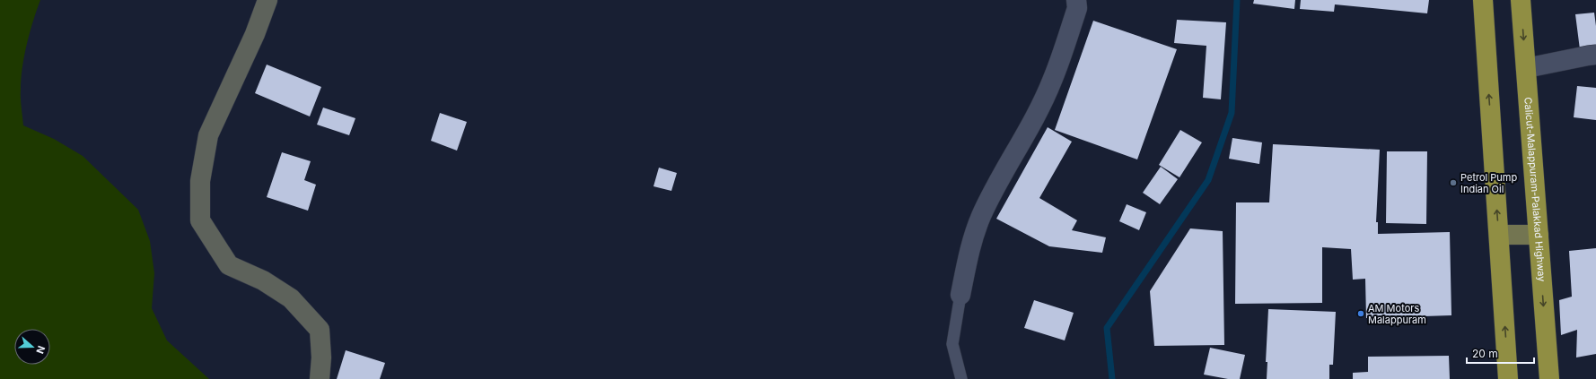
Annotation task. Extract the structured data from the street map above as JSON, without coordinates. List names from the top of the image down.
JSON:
{
  "streets": {
    "highway": ["Calicut-Malappuram-Palakkad Highway"]
  },
  "places": ["Petrol Pump Indian Oil", "AM Motors Malappuram"],
  "scale_bar": "20 m",
  "north": "right"
}
